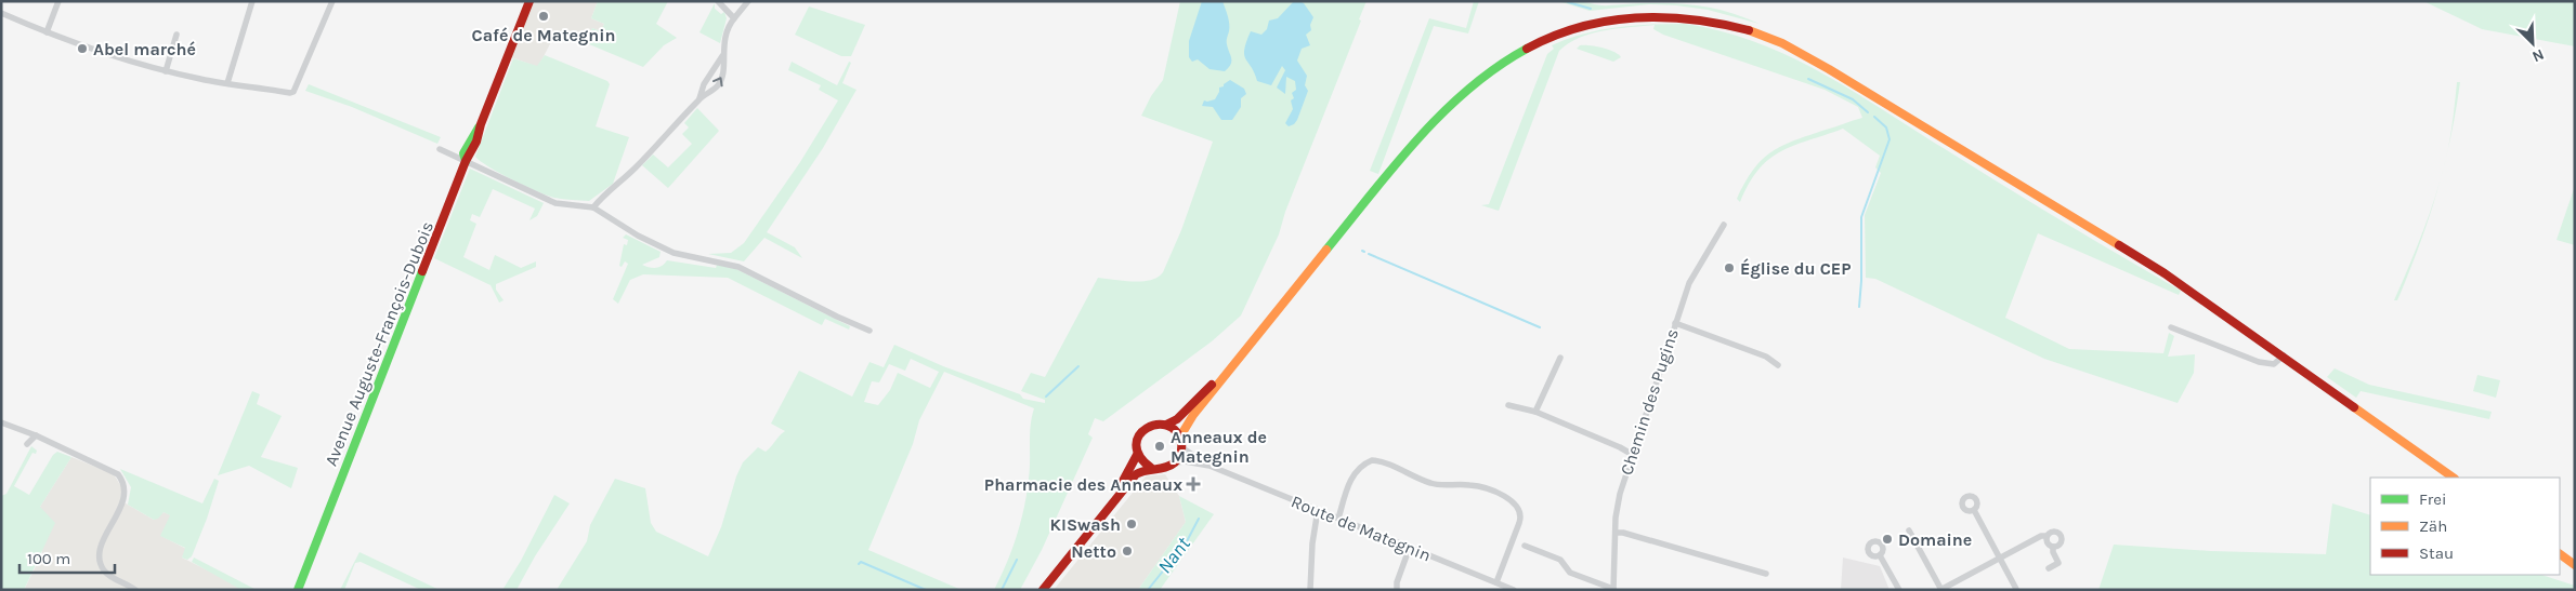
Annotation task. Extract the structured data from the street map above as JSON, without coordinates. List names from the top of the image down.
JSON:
{
  "streets": {
    "main road": ["Avenue Auguste-François-Dubois"],
    "street": ["Chemin des Pugins", "Route de Mategnin"]
  },
  "water": ["Nant"],
  "places": {
    "other": [
      "Café de Mategnin",
      "Abel marché",
      "Église du CEP",
      "Anneaux de Mategnin",
      "KISwash",
      "Domaine",
      "Netto"
    ],
    "health": ["Pharmacie des Anneaux"]
  },
  "legend": ["Frei", "Zäh", "Stau"],
  "scale_bar": "100 m",
  "north": "bottom right"
}
